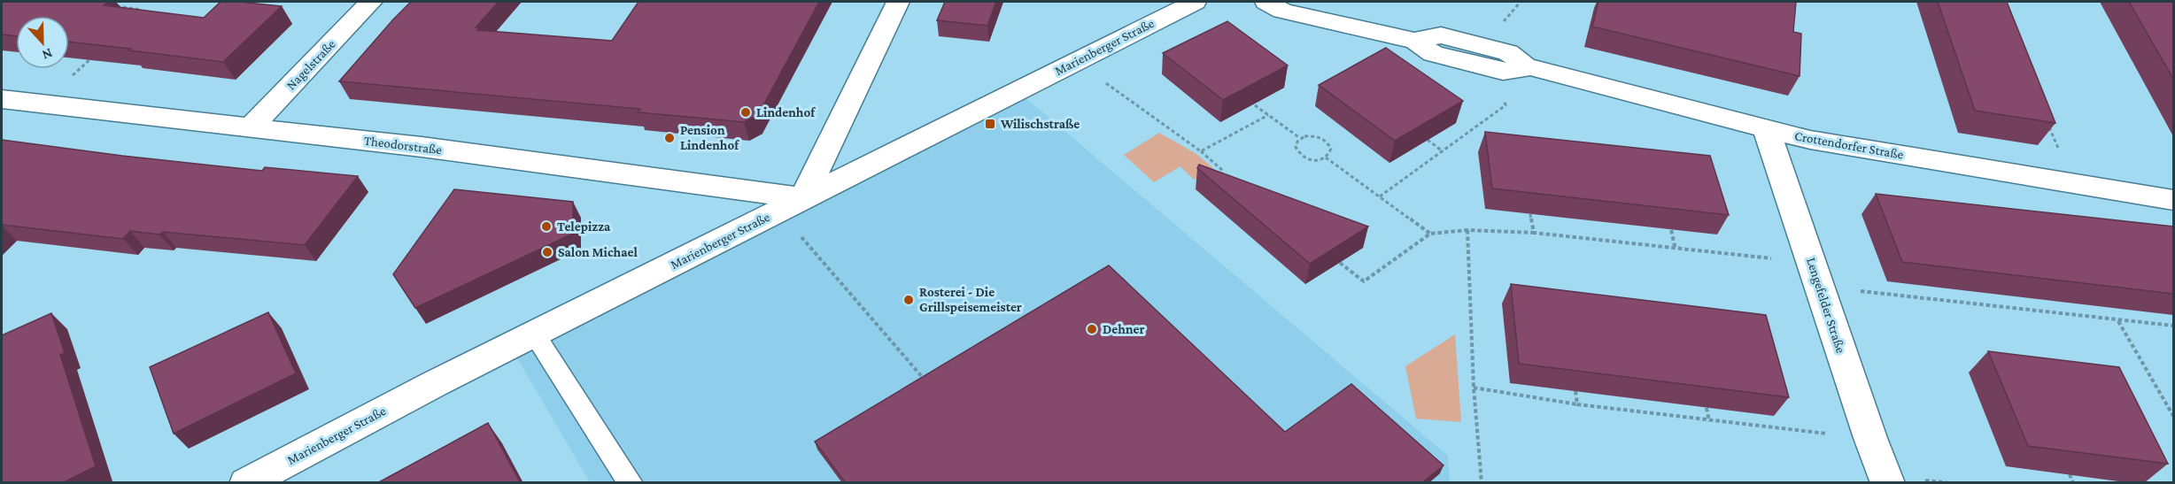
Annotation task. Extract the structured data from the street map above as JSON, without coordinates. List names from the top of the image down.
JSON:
{
  "streets": {
    "street": [
      "Marienberger Straße",
      "Nagelstraße",
      "Theodorstraße",
      "Crottendorfer Straße",
      "Lengefelder Straße"
    ]
  },
  "crossings": [
    ["Marienberger Straße", "Theodorstraße"],
    ["Nagelstraße", "Theodorstraße"],
    ["Crottendorfer Straße", "Lengefelder Straße"]
  ],
  "places": {
    "other": [
      "Lindenhof",
      "Pension Lindenhof",
      "Telepizza",
      "Salon Michael",
      "Rosterei - Die Grillspeisemeister",
      "Dehner"
    ],
    "transit": ["Wilischstraße"]
  },
  "north": "bottom"
}
